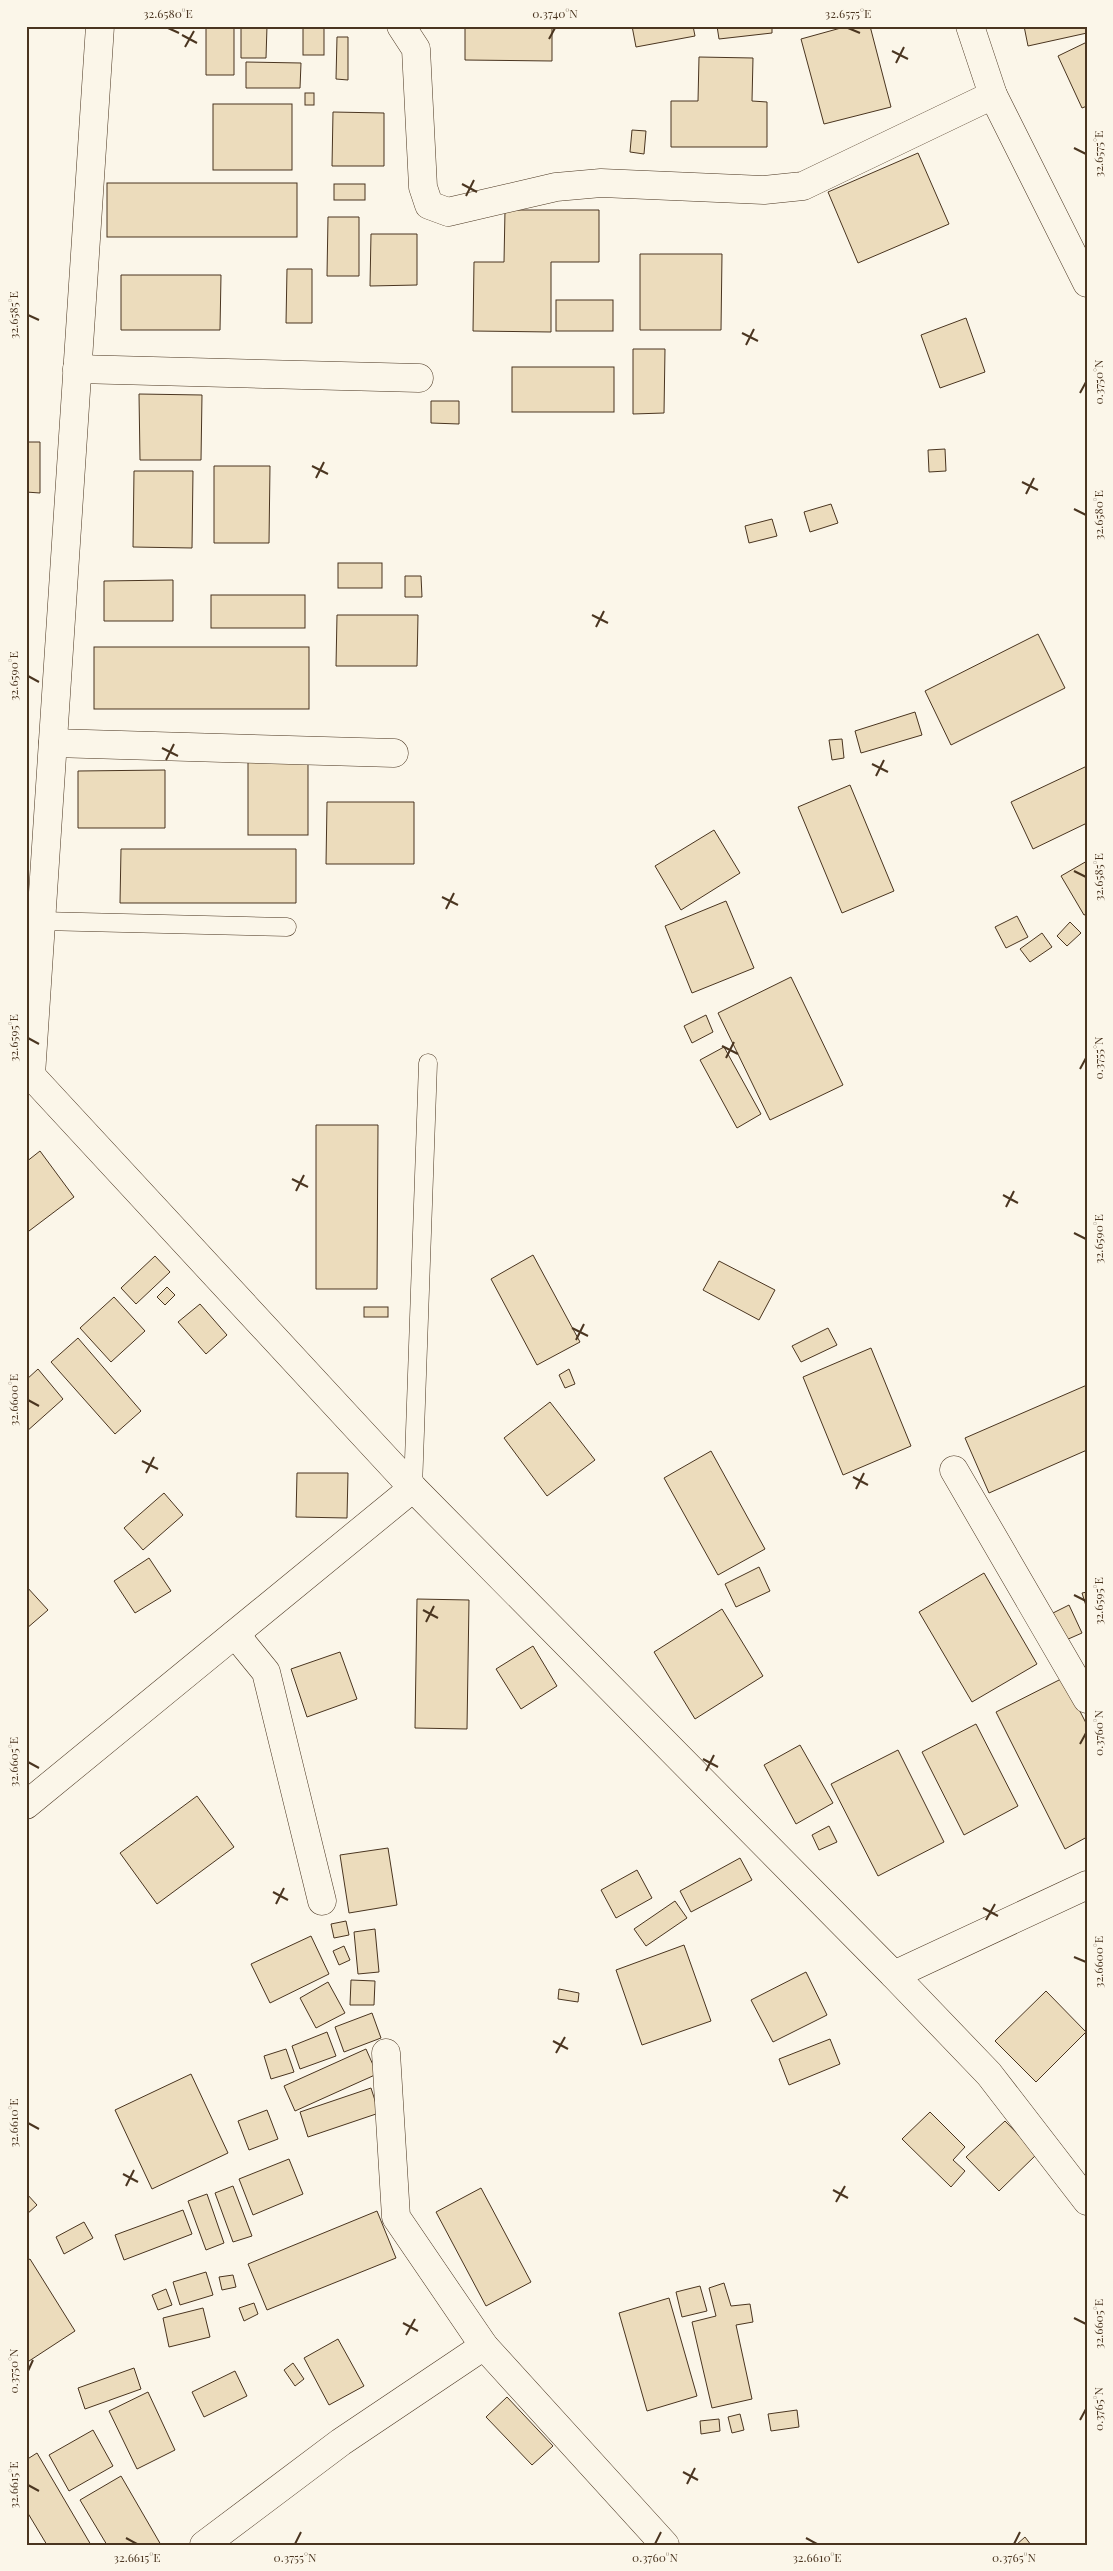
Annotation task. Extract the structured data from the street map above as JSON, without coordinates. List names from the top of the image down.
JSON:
{
  "coordinates": [
    "32.6580°E",
    "0.3740°N",
    "32.6575°E",
    "32.6585°E",
    "0.3750°N",
    "32.6590°E",
    "32.6595°E",
    "0.3755°N",
    "32.6600°E",
    "0.3760°N",
    "32.6605°E",
    "32.6610°E",
    "0.3765°N",
    "32.6615°E"
  ]
}
